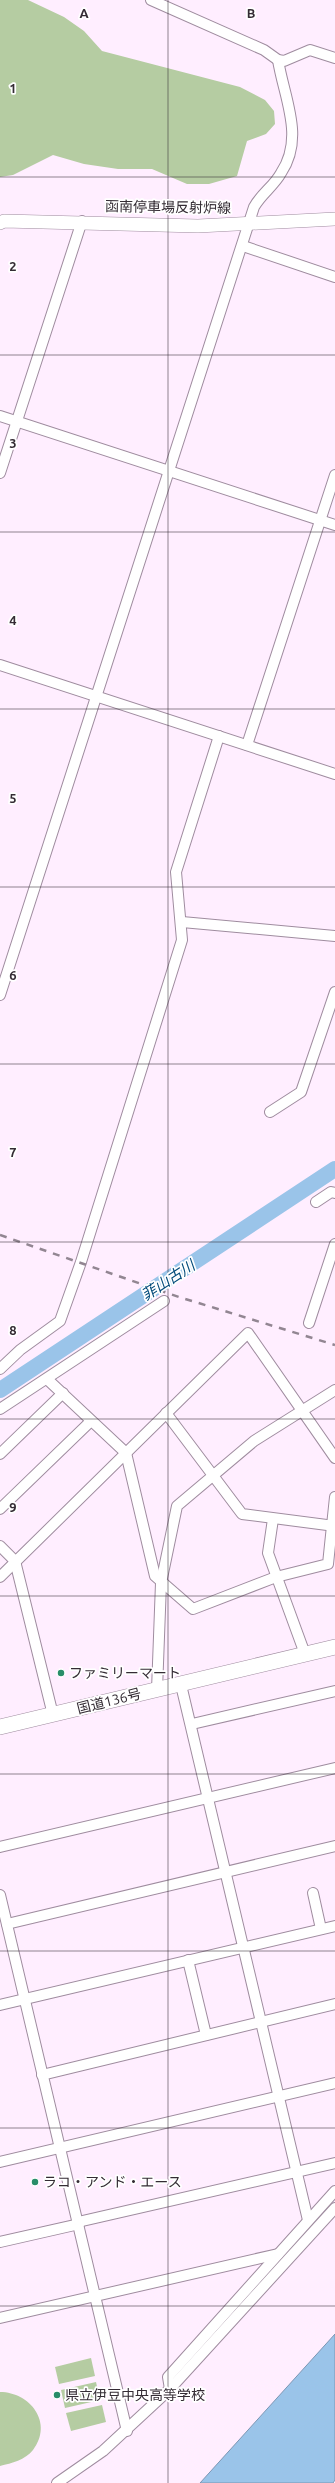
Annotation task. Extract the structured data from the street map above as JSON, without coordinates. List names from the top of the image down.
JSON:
{
  "streets": {
    "highway": ["国道136号"],
    "main road": ["函南停車場反射炉線"]
  },
  "water": ["菲山古川"],
  "places": ["ファミリーマート", "ラコ・アンド・エース", "県立伊豆中央高等学校"],
  "grid": {
    "columns": ["A", "B"],
    "rows": [
      "1",
      "2",
      "3",
      "4",
      "5",
      "6",
      "7",
      "8",
      "9"
    ]
  }
}
